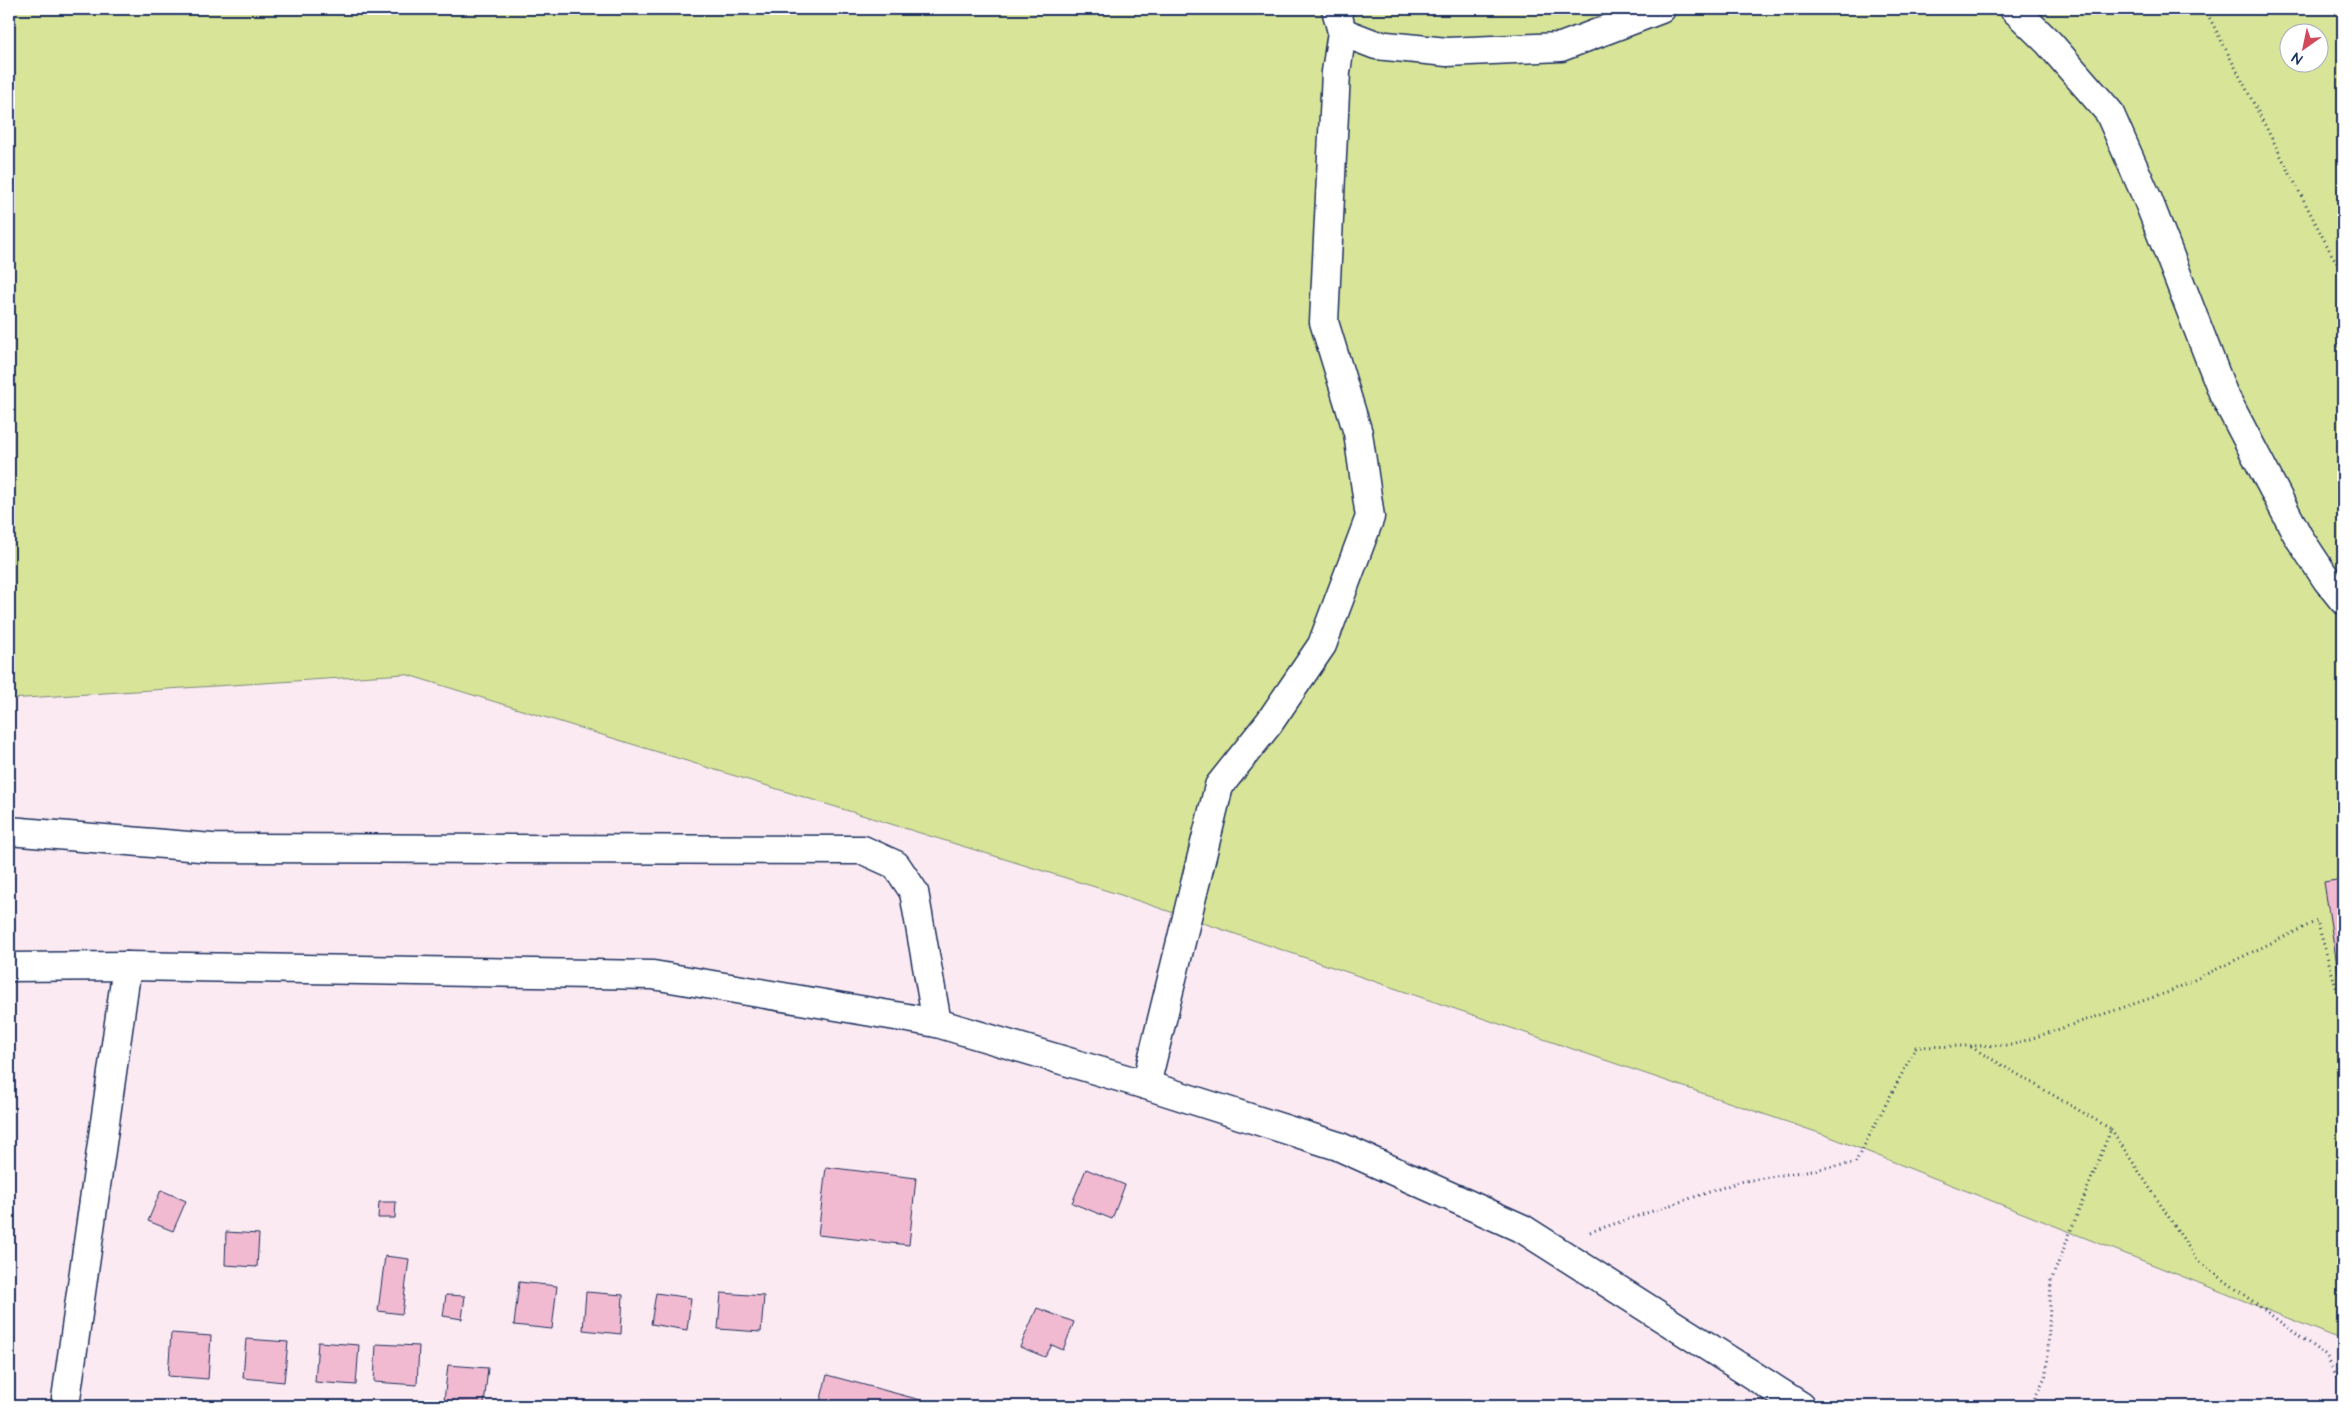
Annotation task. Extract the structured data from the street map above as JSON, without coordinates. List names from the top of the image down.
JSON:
{
  "north": "bottom left"
}
